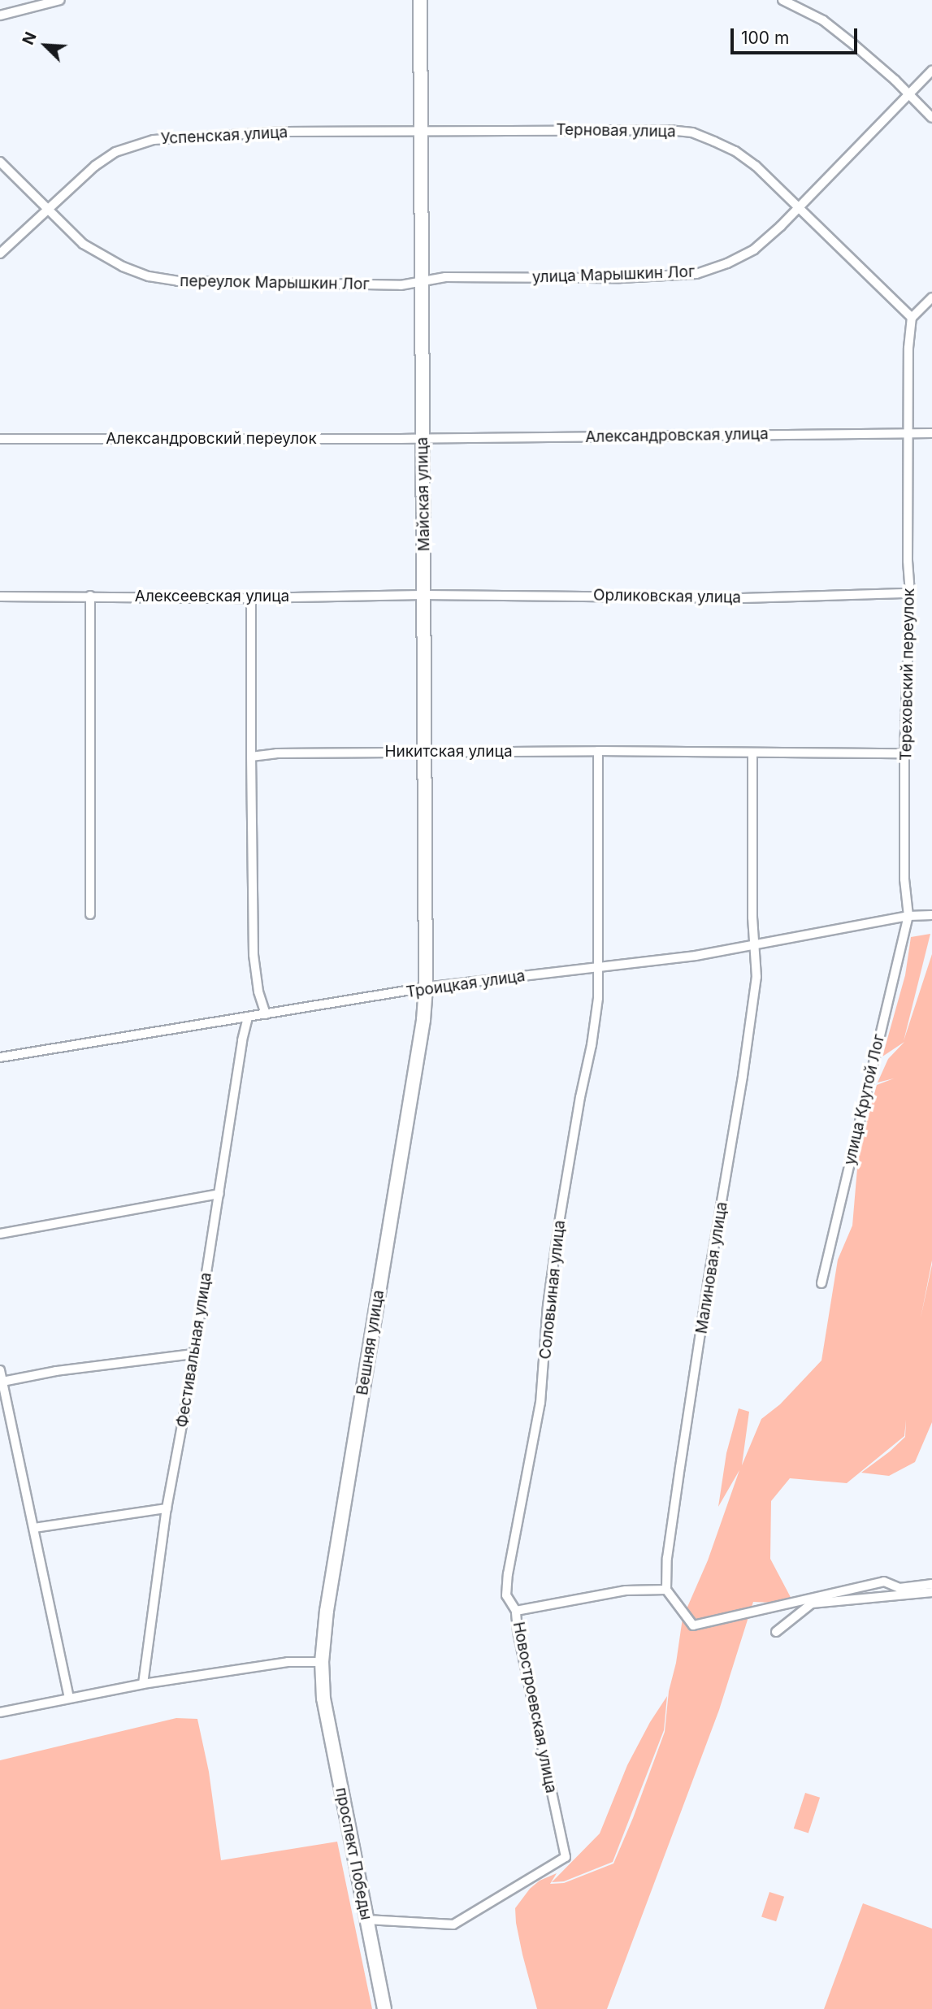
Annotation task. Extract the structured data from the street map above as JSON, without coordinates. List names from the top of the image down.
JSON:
{
  "streets": {
    "street": [
      "Терновая улица",
      "Успенская улица",
      "улица Марышкин Лог",
      "переулок Марышкин Лог",
      "Александровская улица",
      "Александровский переулок",
      "Майская улица",
      "Алексеевская улица",
      "Орликовская улица",
      "Тереховский переулок",
      "Никитская улица",
      "Троицкая улица",
      "улица Крутой Лог",
      "Малиновая улица",
      "Соловьиная улица",
      "Вешняя улица",
      "Фестивальная улица",
      "Новостроевская улица",
      "проспект Победы"
    ]
  },
  "crossings": [
    ["Терновая улица", "Успенская улица"],
    ["Терновая улица", "улица Марышкин Лог"],
    ["Терновая улица", "Майская улица"],
    ["Терновая улица", "Тереховский переулок"],
    ["Успенская улица", "переулок Марышкин Лог"],
    ["Успенская улица", "Майская улица"],
    ["улица Марышкин Лог", "переулок Марышкин Лог"],
    ["улица Марышкин Лог", "Майская улица"],
    ["переулок Марышкин Лог", "Майская улица"],
    ["Александровская улица", "Александровский переулок"],
    ["Александровская улица", "Майская улица"],
    ["Александровская улица", "Тереховский переулок"],
    ["Александровский переулок", "Майская улица"],
    ["Майская улица", "Алексеевская улица"],
    ["Майская улица", "Орликовская улица"],
    ["Майская улица", "Никитская улица"],
    ["Майская улица", "Троицкая улица"],
    ["Майская улица", "Вешняя улица"],
    ["Алексеевская улица", "Орликовская улица"],
    ["Орликовская улица", "Тереховский переулок"],
    ["Тереховский переулок", "Никитская улица"],
    ["Тереховский переулок", "Троицкая улица"],
    ["Тереховский переулок", "улица Крутой Лог"],
    ["Никитская улица", "Малиновая улица"],
    ["Никитская улица", "Соловьиная улица"],
    ["Троицкая улица", "улица Крутой Лог"],
    ["Троицкая улица", "Малиновая улица"],
    ["Троицкая улица", "Соловьиная улица"],
    ["Троицкая улица", "Вешняя улица"],
    ["Троицкая улица", "Фестивальная улица"],
    ["Малиновая улица", "Новостроевская улица"],
    ["Соловьиная улица", "Новостроевская улица"],
    ["Вешняя улица", "проспект Победы"],
    ["Новостроевская улица", "проспект Победы"]
  ],
  "scale_bar": "100 m",
  "north": "top left"
}
